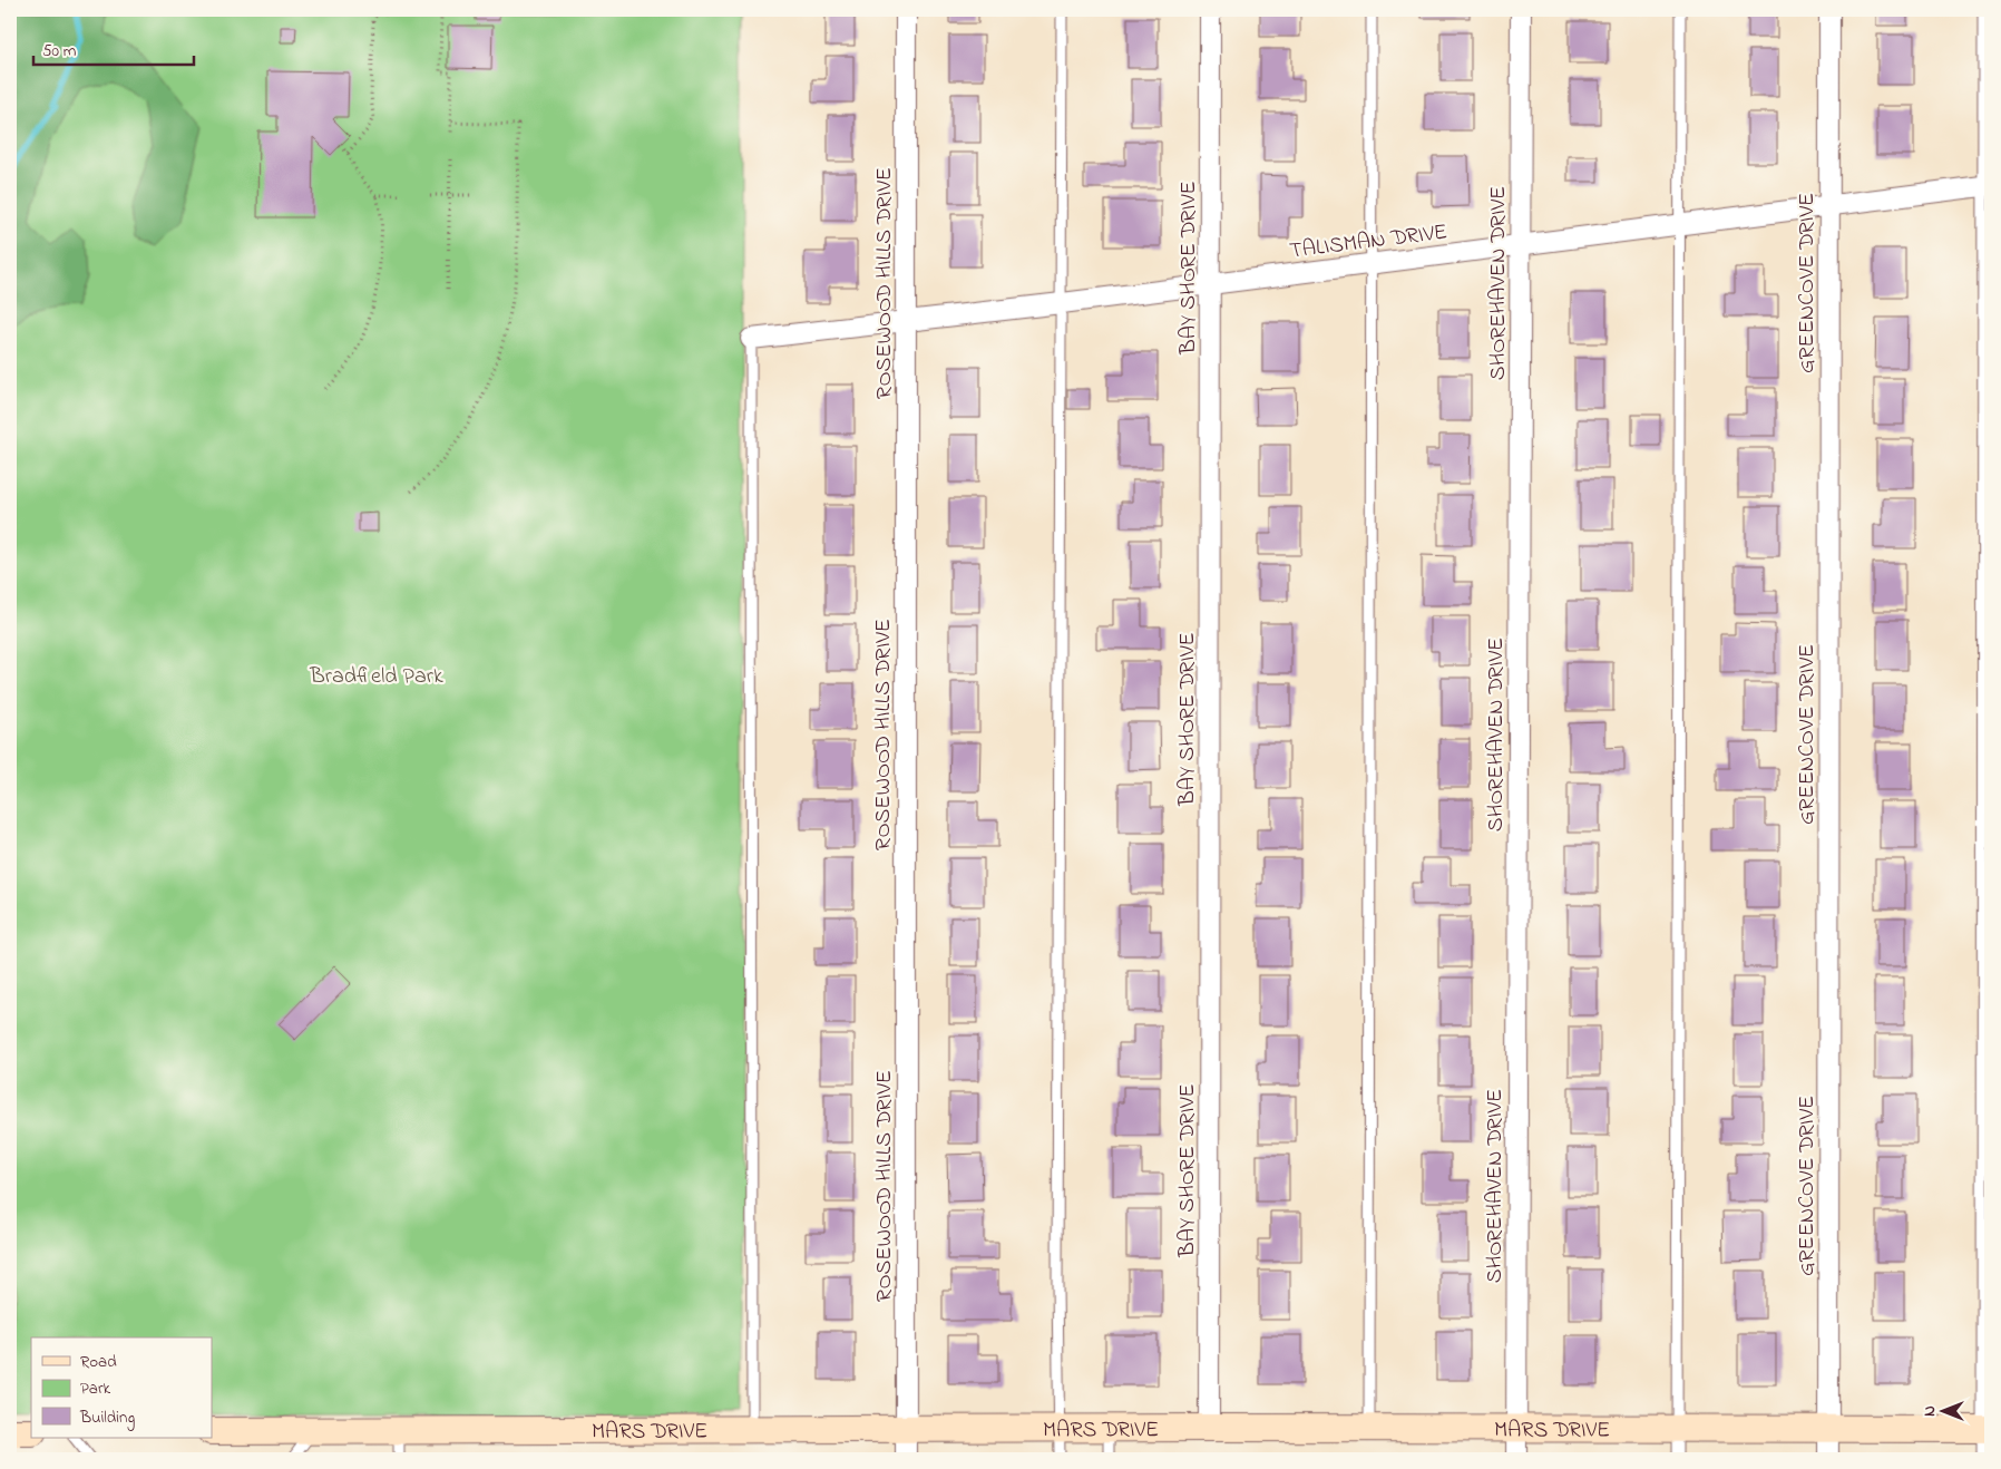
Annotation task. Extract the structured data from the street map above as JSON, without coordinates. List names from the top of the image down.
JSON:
{
  "streets": {
    "street": [
      "TALISMAN DRIVE",
      "BAY SHORE DRIVE",
      "ROSEWOOD HILLS DRIVE",
      "SHOREHAVEN DRIVE",
      "GREENCOVE DRIVE",
      "MARS DRIVE"
    ]
  },
  "crossings": [
    ["TALISMAN DRIVE", "BAY SHORE DRIVE"],
    ["TALISMAN DRIVE", "ROSEWOOD HILLS DRIVE"],
    ["TALISMAN DRIVE", "SHOREHAVEN DRIVE"],
    ["TALISMAN DRIVE", "GREENCOVE DRIVE"],
    ["BAY SHORE DRIVE", "MARS DRIVE"],
    ["ROSEWOOD HILLS DRIVE", "MARS DRIVE"],
    ["SHOREHAVEN DRIVE", "MARS DRIVE"],
    ["GREENCOVE DRIVE", "MARS DRIVE"]
  ],
  "parks": ["Bradfield Park"],
  "legend": ["Road", "Park", "Building"],
  "scale_bar": "50 m",
  "north": "left"
}
